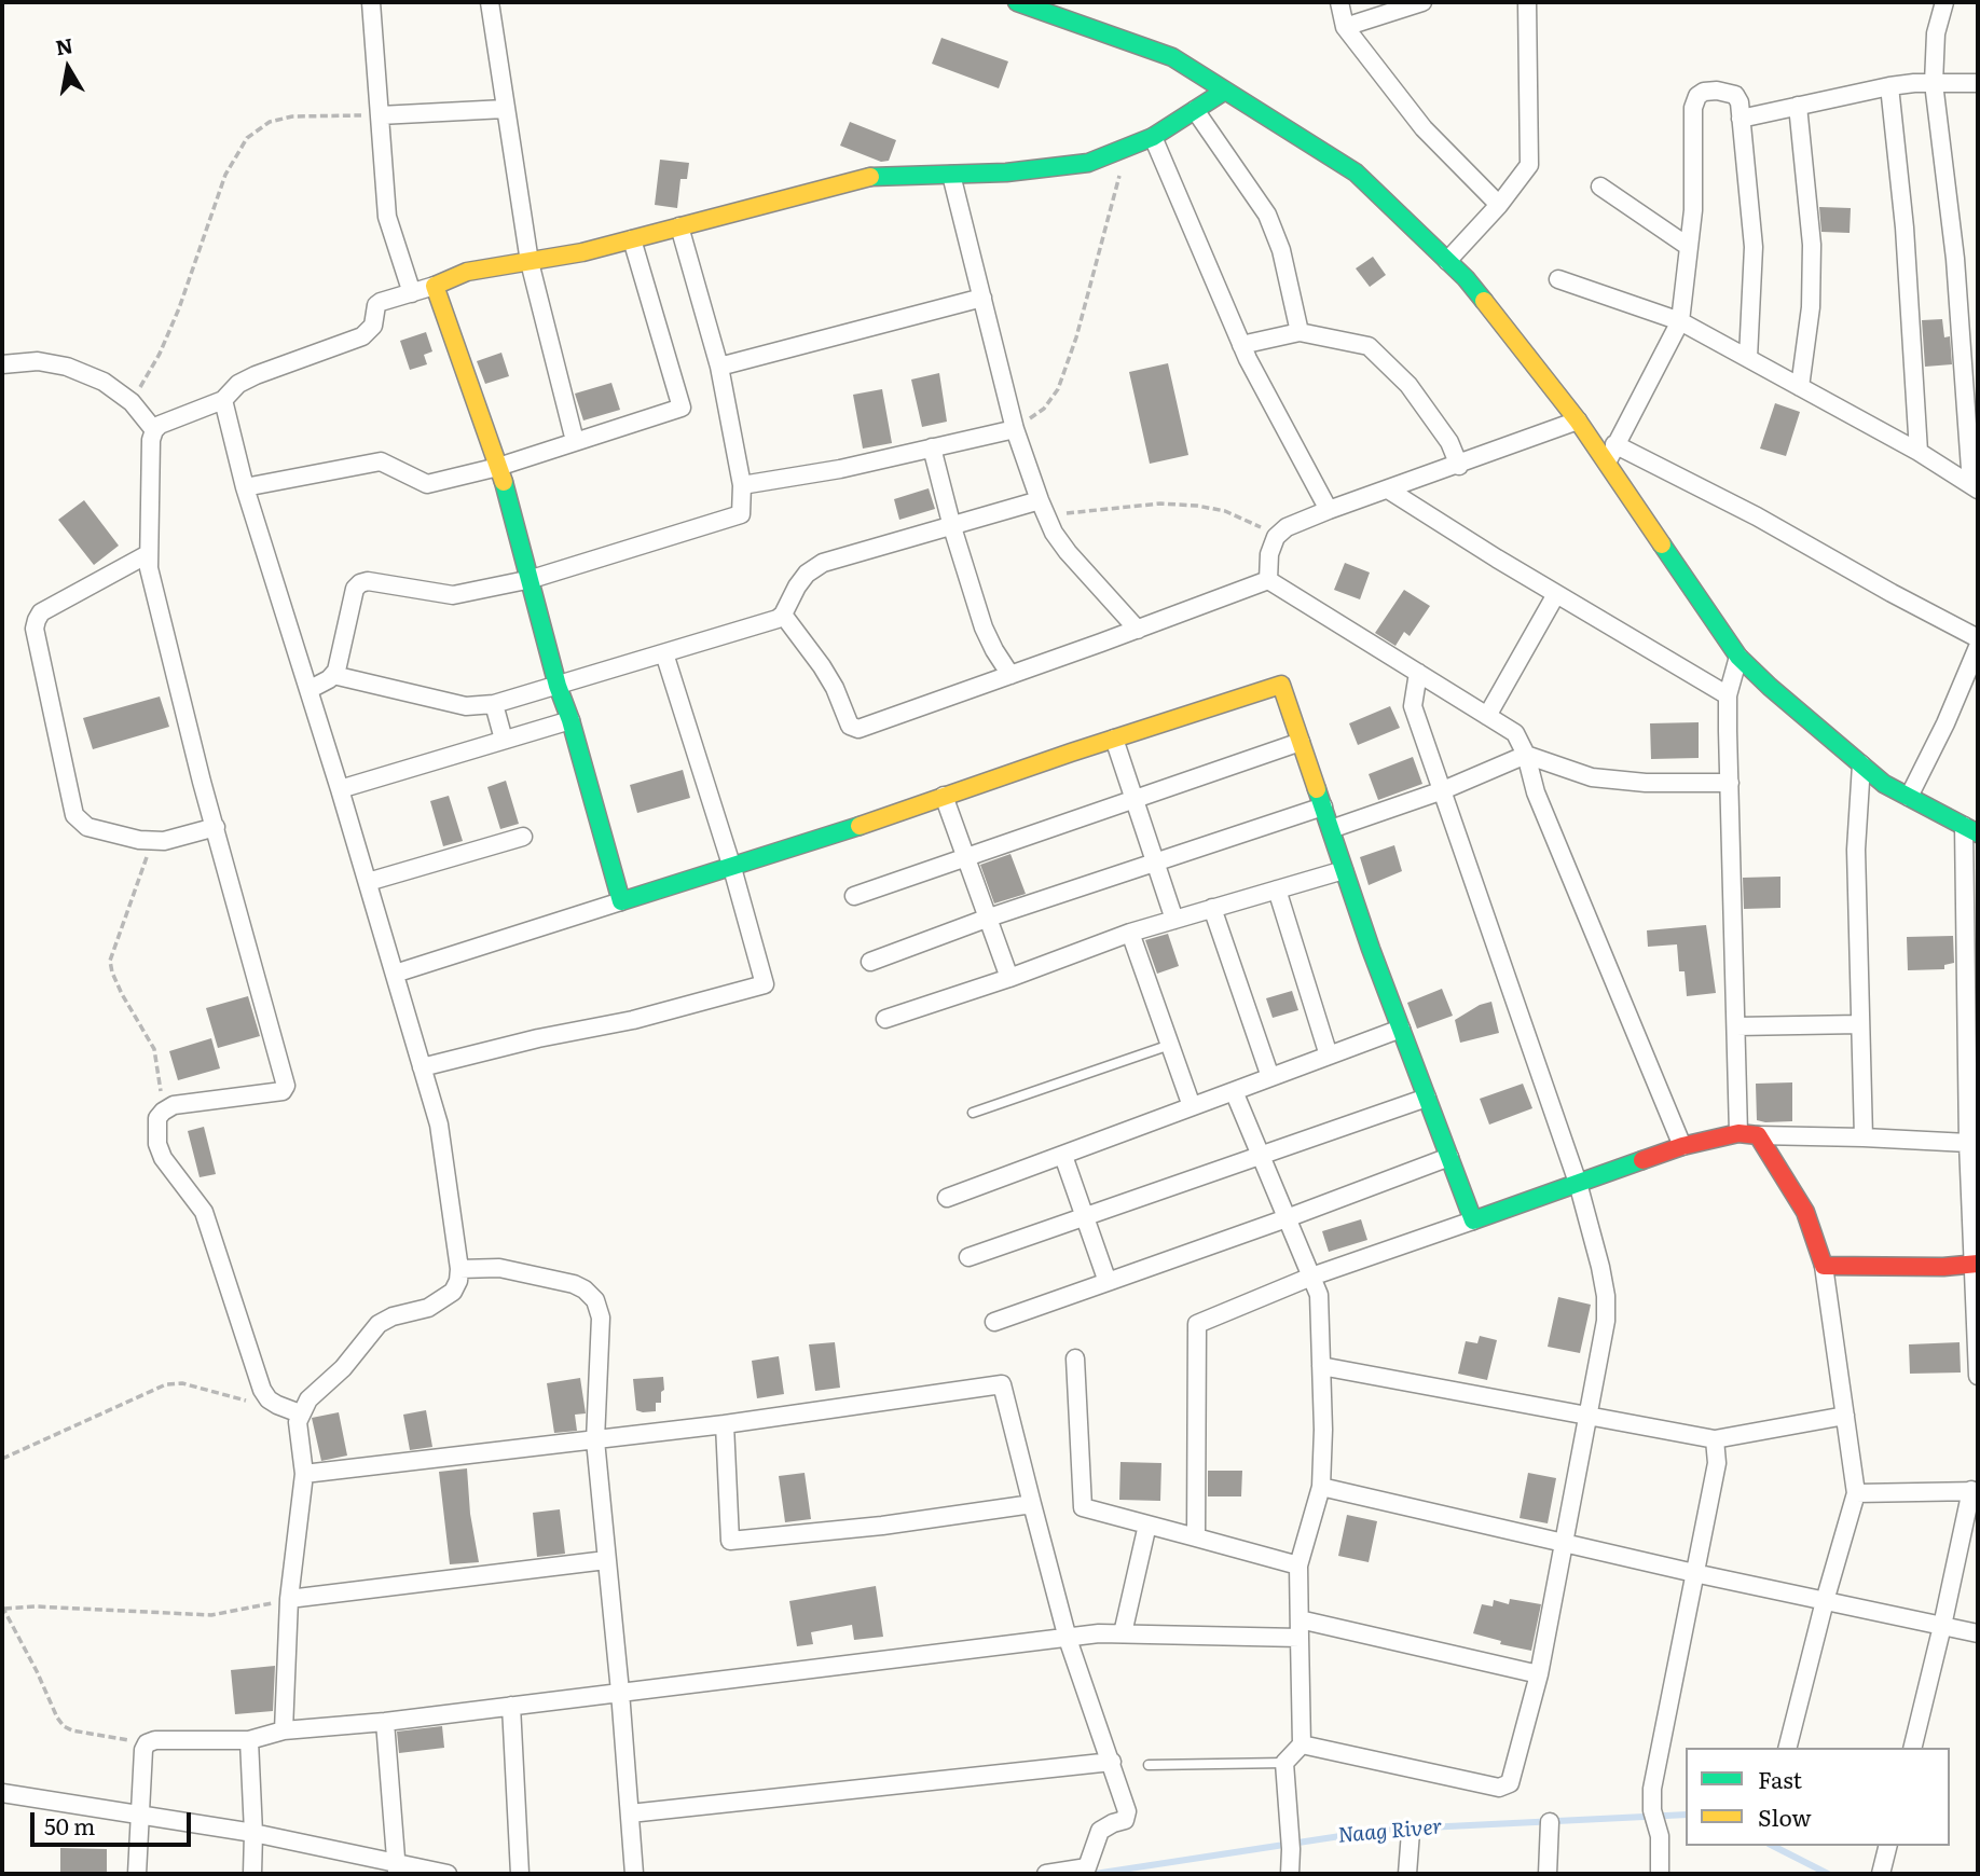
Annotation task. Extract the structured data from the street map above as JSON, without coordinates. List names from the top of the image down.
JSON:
{
  "water": ["Naag River"],
  "legend": ["Fast", "Slow"],
  "scale_bar": "50 m",
  "north": "top"
}
